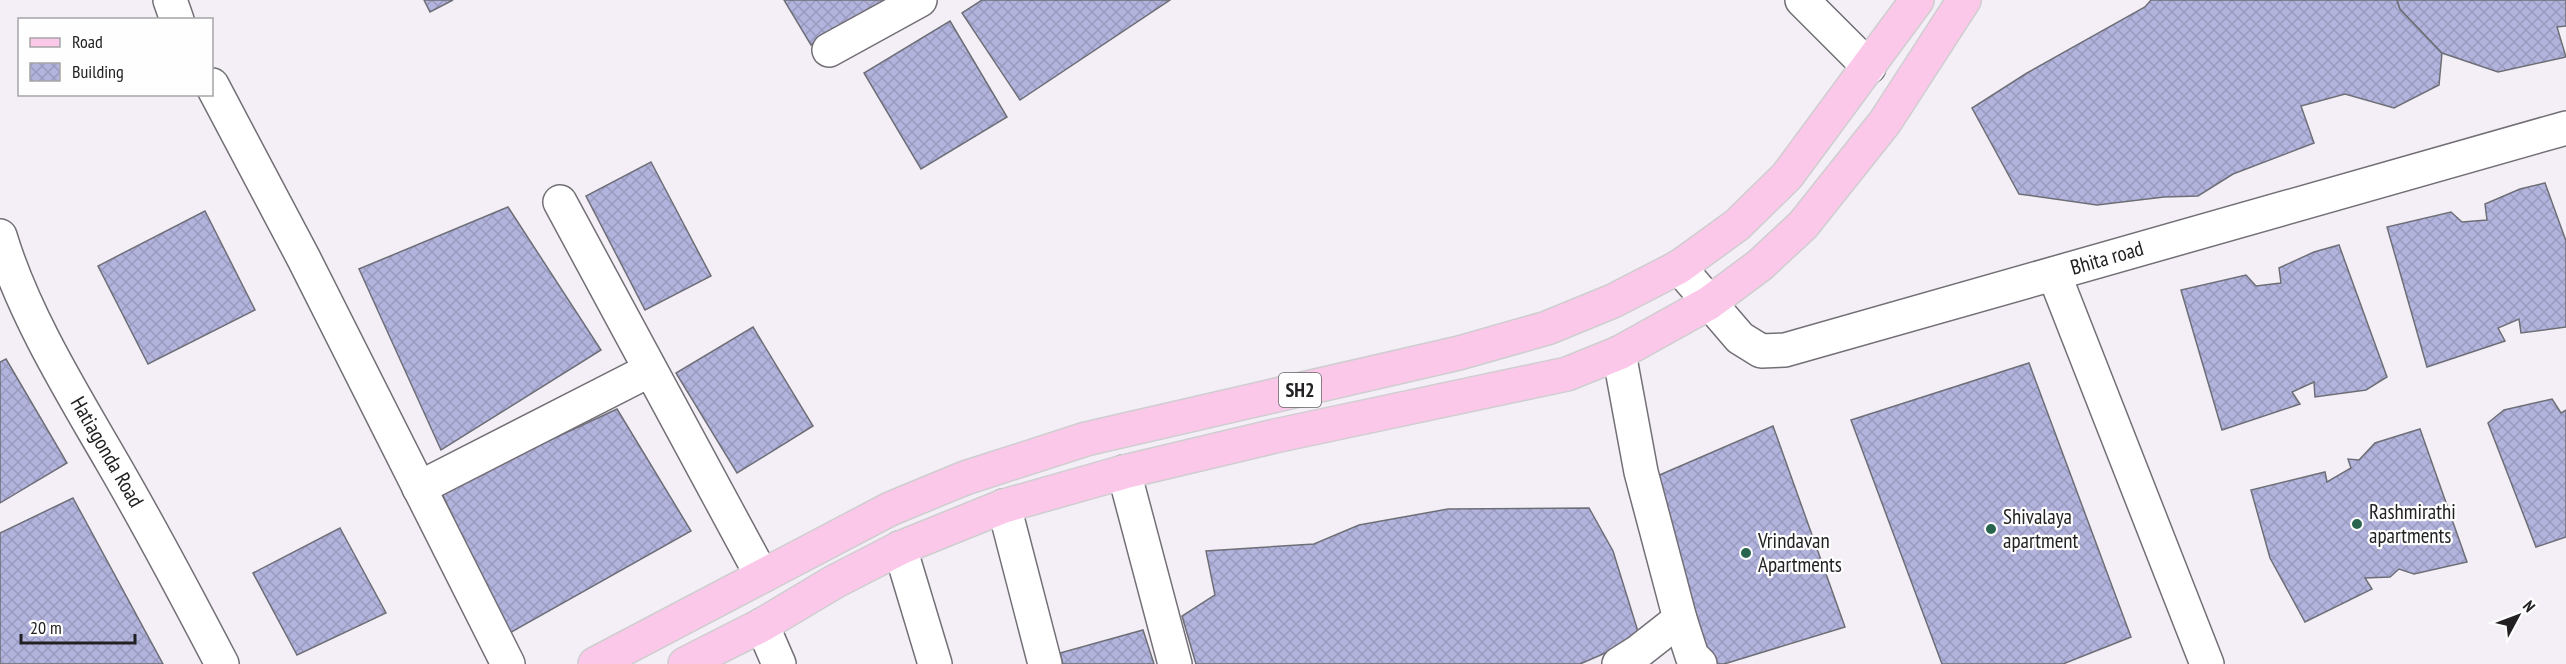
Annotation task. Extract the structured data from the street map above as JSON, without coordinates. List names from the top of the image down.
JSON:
{
  "streets": {
    "main road": ["SH2"],
    "street": ["Bhita road", "Hatiagonda Road"]
  },
  "crossings": [
    ["Bhita road", "SH2"]
  ],
  "places": ["Rashmirathi apartments", "Shivalaya apartment", "Vrindavan Apartments"],
  "legend": ["Road", "Building"],
  "scale_bar": "20 m",
  "north": "top right"
}
